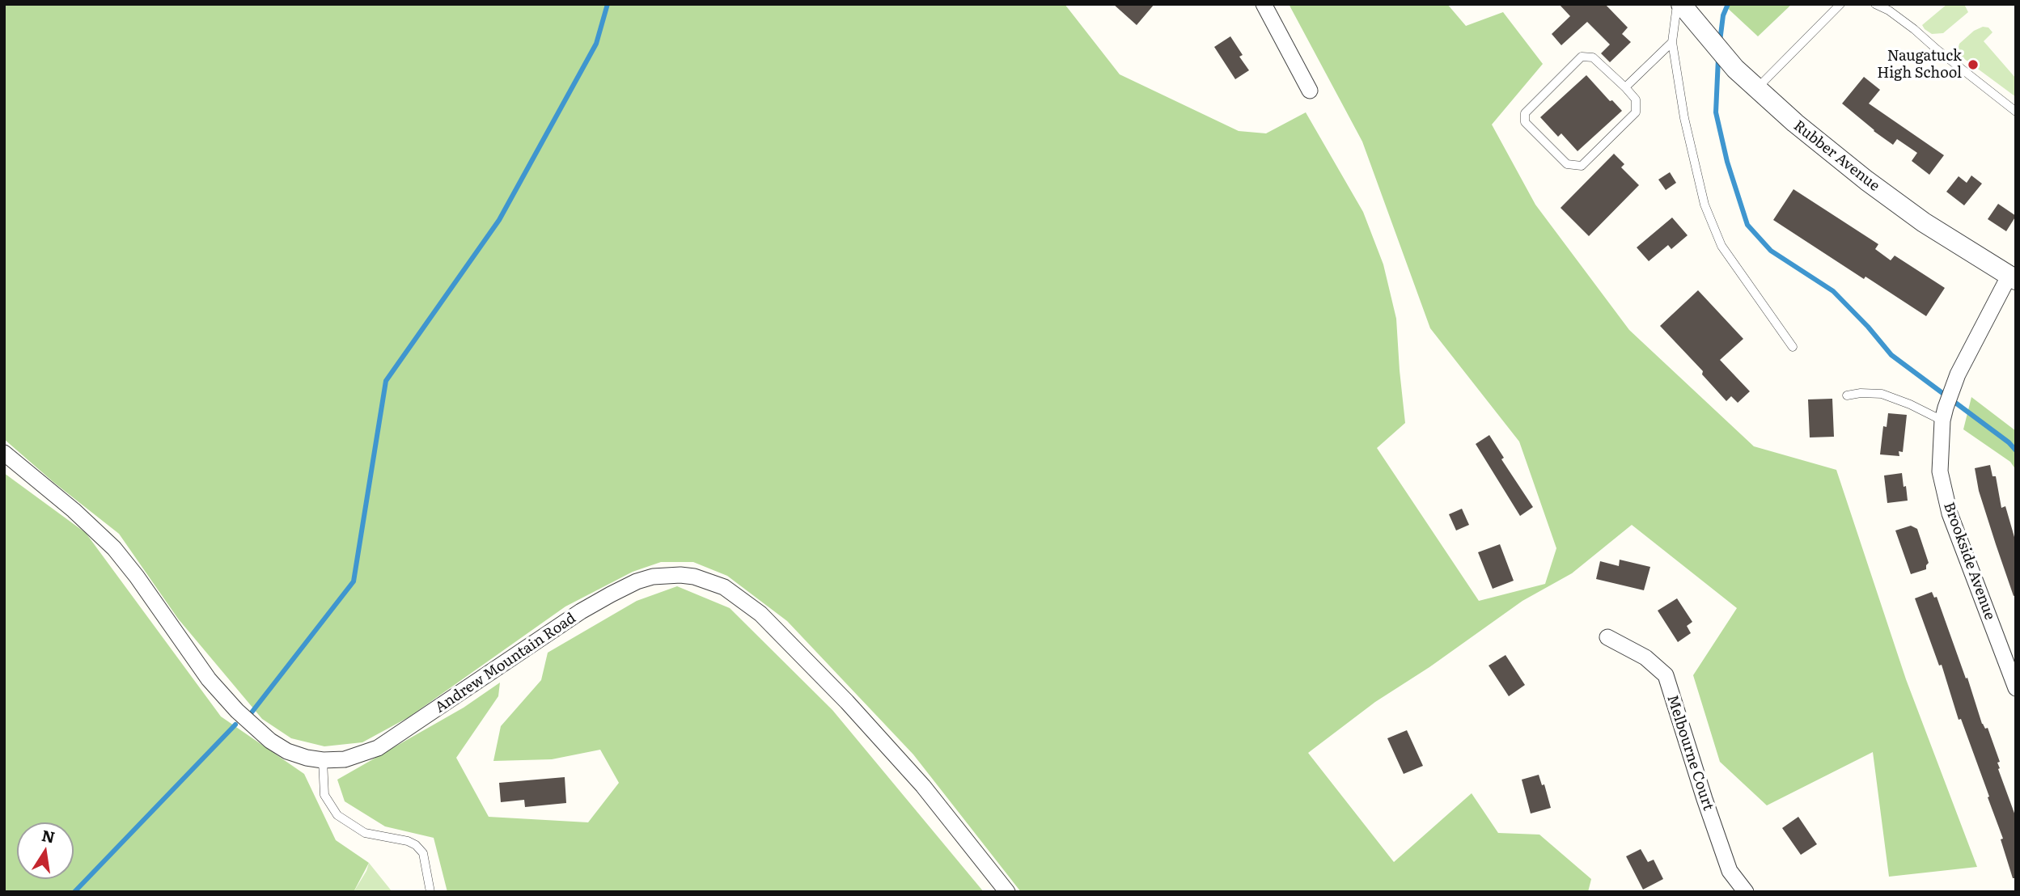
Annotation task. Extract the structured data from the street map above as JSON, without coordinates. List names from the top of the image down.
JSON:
{
  "streets": {
    "street": [
      "Rubber Avenue",
      "Brookside Avenue",
      "Andrew Mountain Road",
      "Melbourne Court"
    ]
  },
  "crossings": [
    ["Rubber Avenue", "Brookside Avenue"]
  ],
  "places": ["Naugatuck High School"],
  "north": "top"
}
